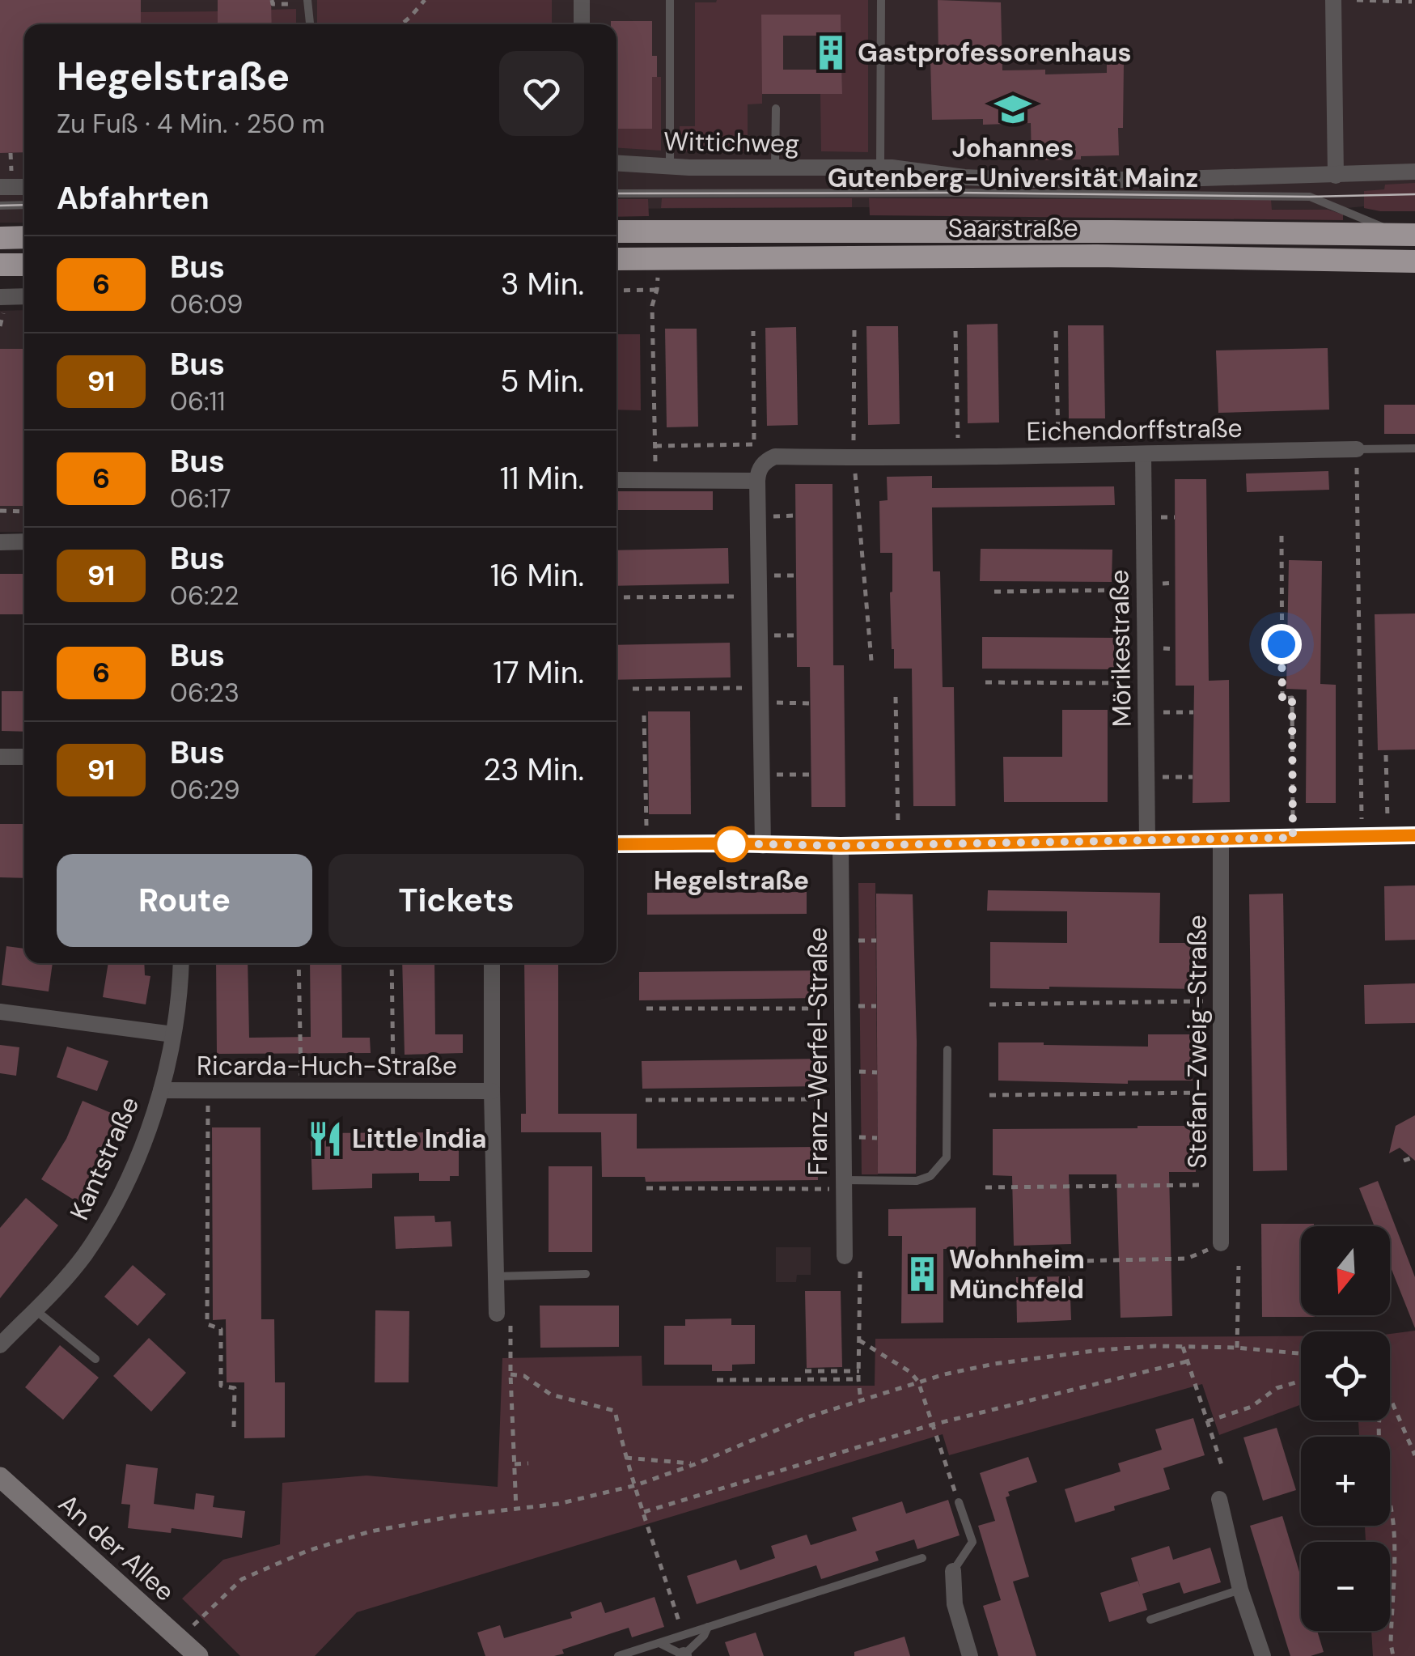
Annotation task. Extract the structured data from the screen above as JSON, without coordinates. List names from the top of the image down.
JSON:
{
  "streets": {
    "highway": ["Saarstraße"],
    "main road": ["An der Allee"],
    "street": [
      "Wittichweg",
      "Eichendorffstraße",
      "Mörikestraße",
      "Stefan-Zweig-Straße",
      "Franz-Werfel-Straße",
      "Ricarda-Huch-Straße",
      "Kantstraße"
    ]
  },
  "crossings": [
    ["Eichendorffstraße", "Mörikestraße"],
    ["Ricarda-Huch-Straße", "Kantstraße"]
  ],
  "places": {
    "building": ["Gastprofessorenhaus", "Wohnheim Münchfeld"],
    "school or university": ["Johannes Gutenberg-Universität Mainz"],
    "other": ["Hegelstraße"],
    "restaurant": ["Little India"]
  },
  "lines": ["bus line 6"],
  "north": "bottom",
  "page": {
    "heading": [
      ["Hegelstraße", "Zu Fuß · 4 Min. · 250 m"],
      "Abfahrten"
    ],
    "list": [
      {
        "mark": "6",
        "name": "Bus",
        "note": "06:09",
        "value": "3 Min."
      },
      {
        "mark": "91",
        "name": "Bus",
        "note": "06:11",
        "value": "5 Min."
      },
      {
        "mark": "6",
        "name": "Bus",
        "note": "06:17",
        "value": "11 Min."
      },
      {
        "mark": "91",
        "name": "Bus",
        "note": "06:22",
        "value": "16 Min."
      },
      {
        "mark": "6",
        "name": "Bus",
        "note": "06:23",
        "value": "17 Min."
      },
      {
        "mark": "91",
        "name": "Bus",
        "note": "06:29",
        "value": "23 Min."
      }
    ],
    "buttons": ["Route", "Tickets"],
    "map_buttons": ["+", "−"]
  }
}
